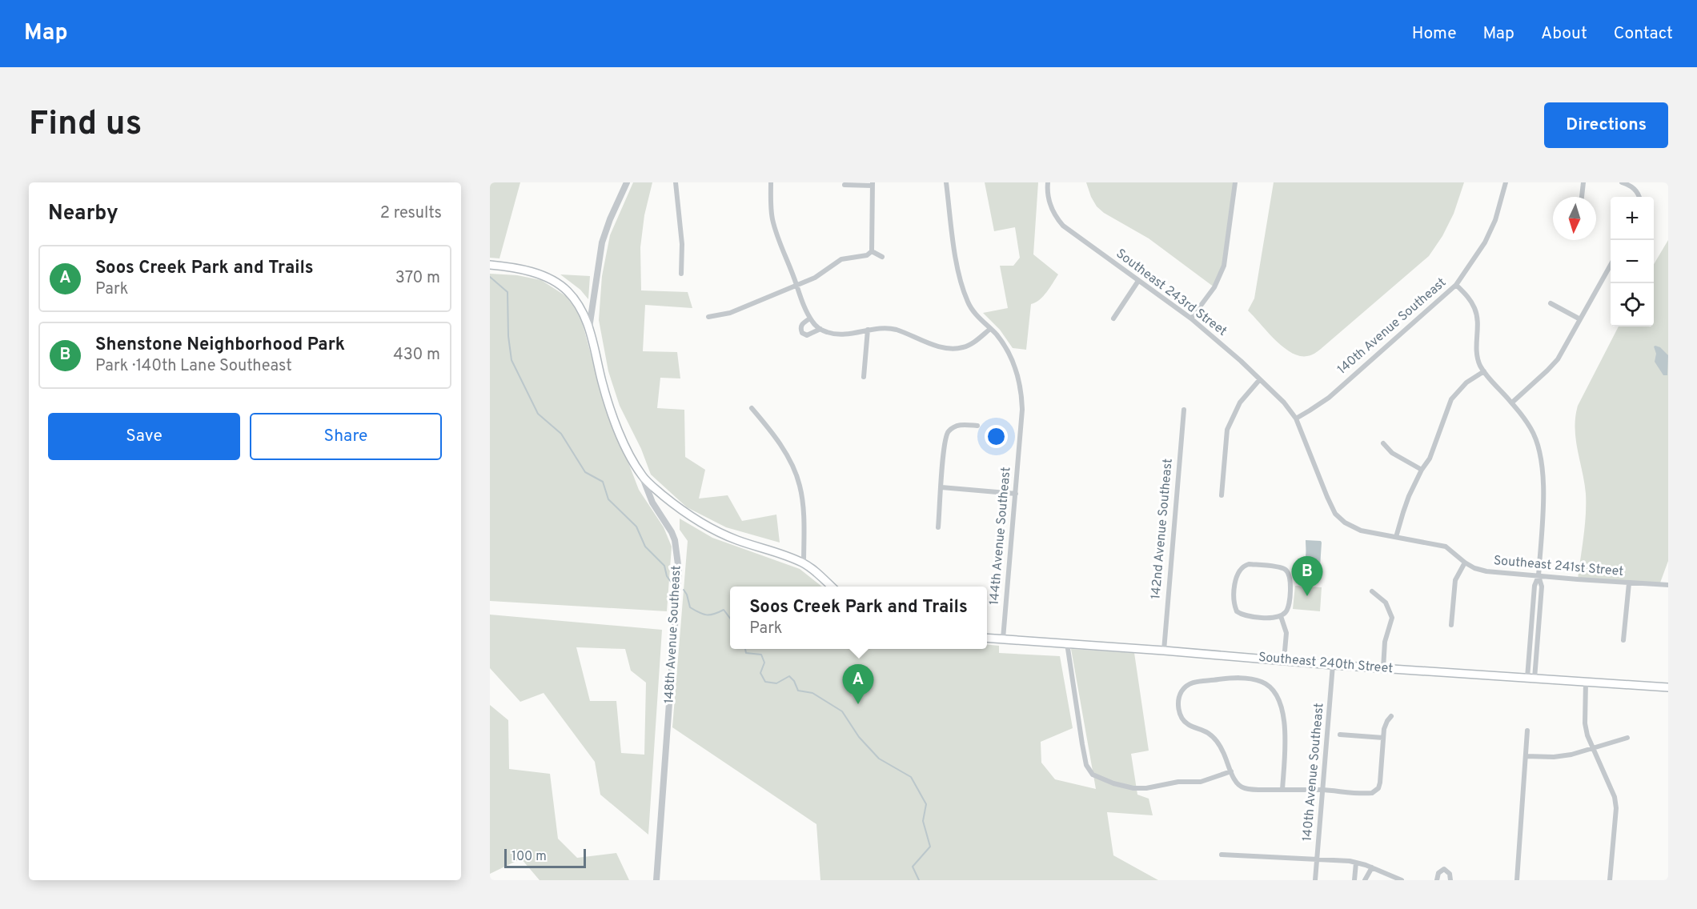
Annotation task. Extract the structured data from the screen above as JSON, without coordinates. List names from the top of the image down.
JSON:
{
  "streets": {
    "main road": ["148th Avenue Southeast", "Southeast 240th Street"],
    "street": [
      "Southeast 243rd Street",
      "140th Avenue Southeast",
      "142nd Avenue Southeast",
      "144th Avenue Southeast",
      "Southeast 241st Street"
    ]
  },
  "crossings": [
    ["Southeast 243rd Street", "140th Avenue Southeast"],
    ["Southeast 243rd Street", "Southeast 241st Street"],
    ["140th Avenue Southeast", "Southeast 241st Street"],
    ["140th Avenue Southeast", "Southeast 240th Street"],
    ["142nd Avenue Southeast", "Southeast 240th Street"],
    ["144th Avenue Southeast", "Southeast 240th Street"]
  ],
  "scale_bar": "100 m",
  "north": "bottom",
  "page": {
    "header": "Map",
    "nav": [
      "Home",
      "Map",
      "About",
      "Contact"
    ],
    "buttons": [
      "Directions",
      ["Save", "Share"]
    ],
    "title": "Find us",
    "heading": ["Nearby", "2 results"],
    "map_buttons": ["+", "−"],
    "list": [
      {
        "mark": "A",
        "name": "Soos Creek Park and Trails",
        "note": "Park",
        "value": "370 m"
      },
      {
        "mark": "B",
        "name": "Shenstone Neighborhood Park",
        "note": "Park · 140th Lane Southeast",
        "value": "430 m"
      }
    ],
    "pins": ["B", "A"],
    "popup": ["Soos Creek Park and Trails", "Park"],
    "scale": "100 m"
  }
}
